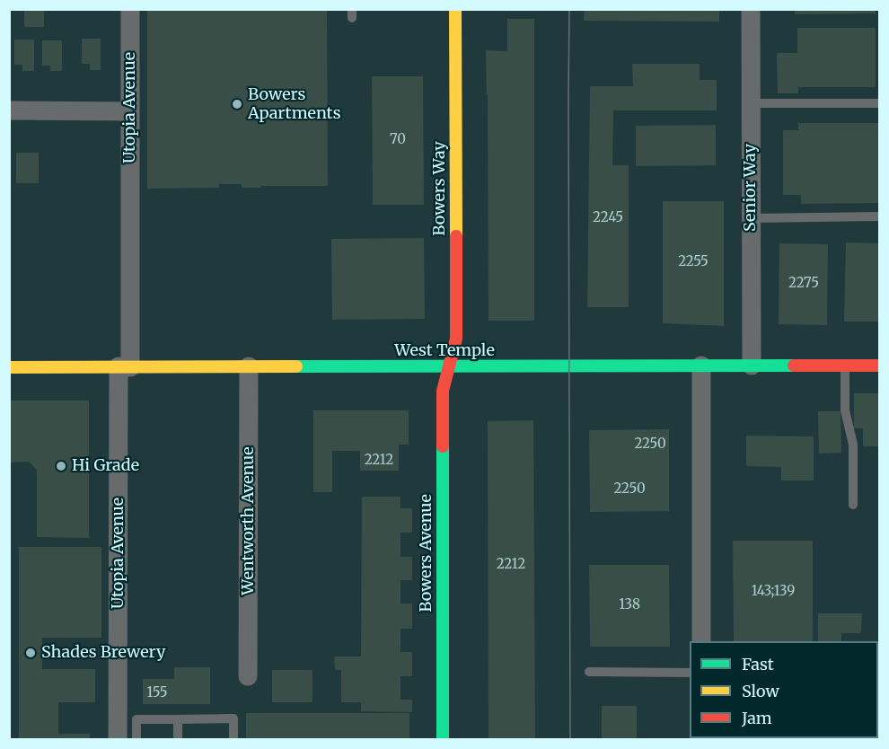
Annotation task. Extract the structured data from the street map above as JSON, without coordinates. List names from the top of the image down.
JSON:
{
  "streets": {
    "street": [
      "Utopia Avenue",
      "Senior Way",
      "Bowers Way",
      "West Temple",
      "Wentworth Avenue",
      "Bowers Avenue"
    ]
  },
  "crossings": [
    ["Utopia Avenue", "West Temple"],
    ["Senior Way", "West Temple"],
    ["Bowers Way", "West Temple"],
    ["Bowers Way", "Bowers Avenue"],
    ["West Temple", "Wentworth Avenue"],
    ["West Temple", "Bowers Avenue"]
  ],
  "places": ["Bowers Apartments", "Hi Grade", "Shades Brewery"],
  "house_numbers": [
    "70",
    "2245",
    "2255",
    "2275",
    "2250",
    "2212",
    "2250",
    "2212",
    "143;139",
    "138",
    "155"
  ],
  "legend": ["Fast", "Slow", "Jam"]
}
